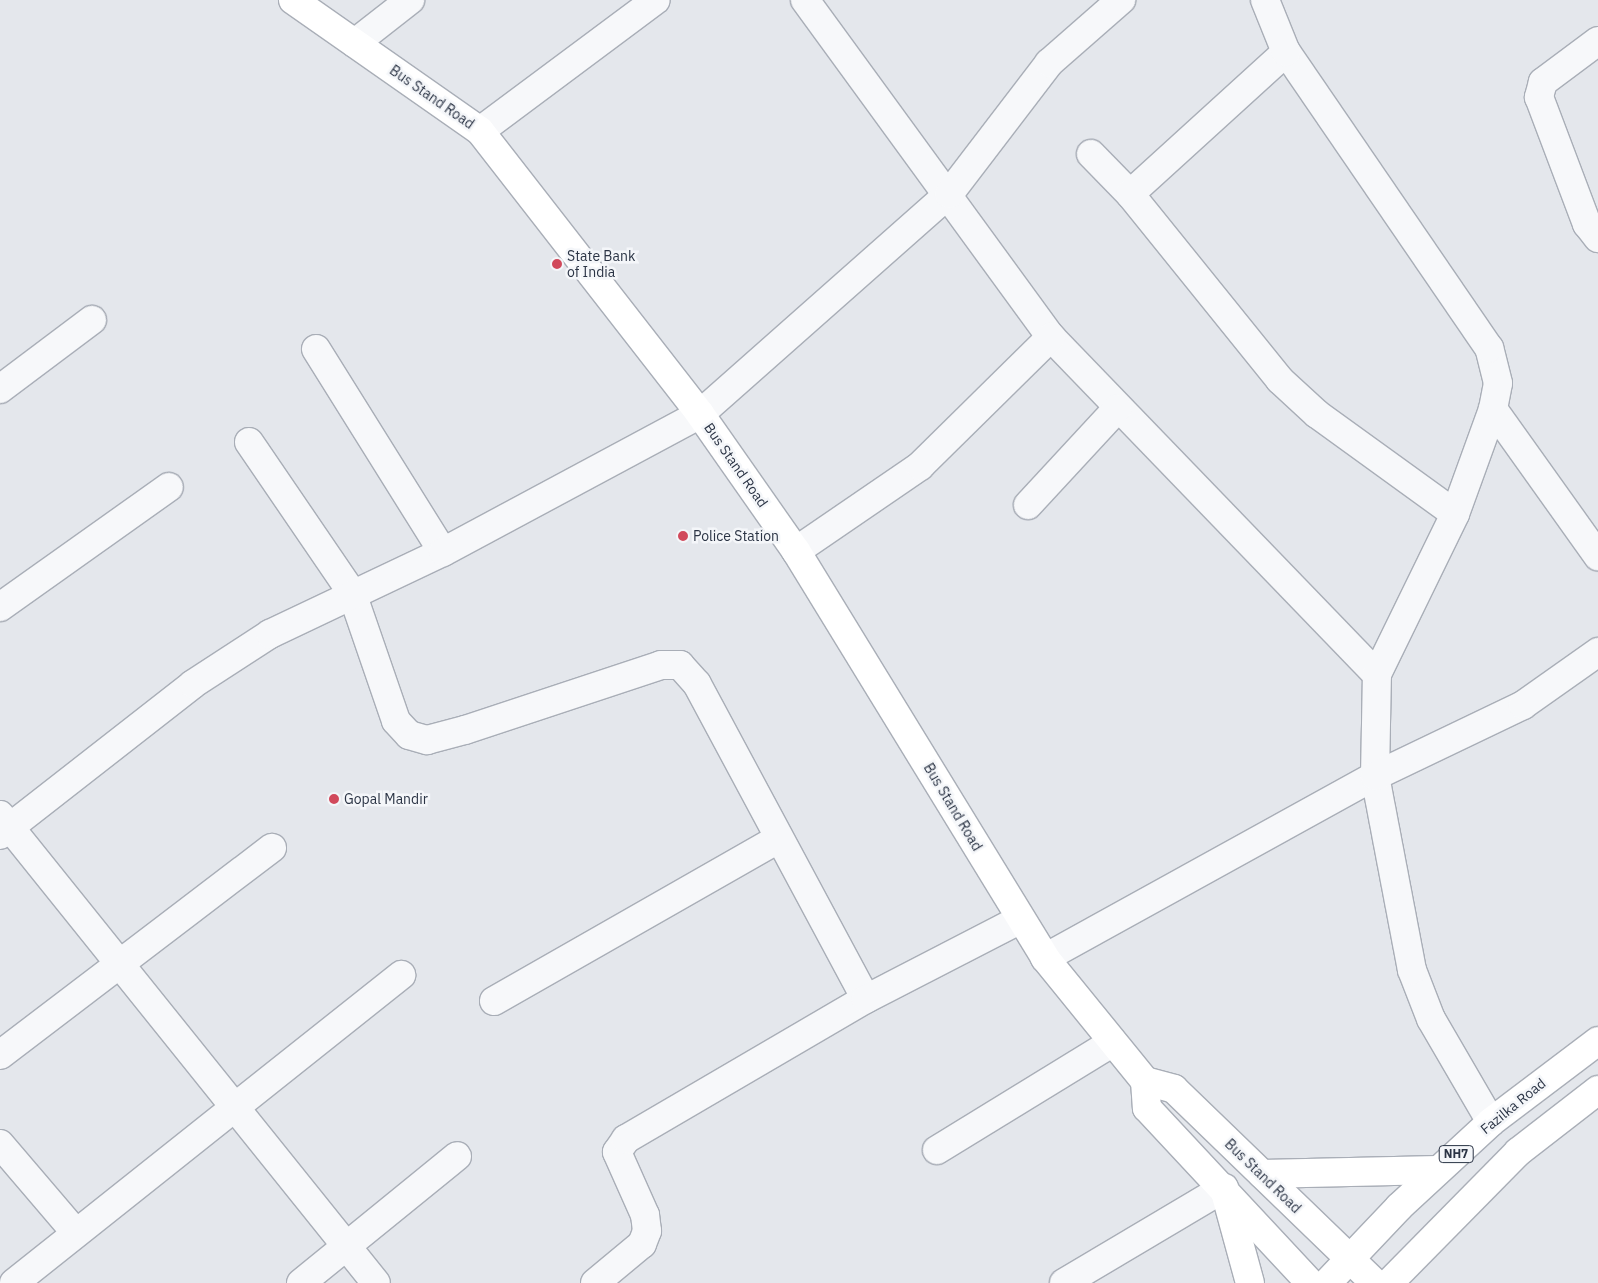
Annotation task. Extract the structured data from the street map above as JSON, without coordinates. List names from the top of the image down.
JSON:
{
  "streets": {
    "main road": ["Bus Stand Road", "Fazilka Road", "NH7"]
  },
  "crossings": [
    ["Bus Stand Road", "Fazilka Road"]
  ],
  "places": ["State Bank of India", "Police Station", "Gopal Mandir"]
}
